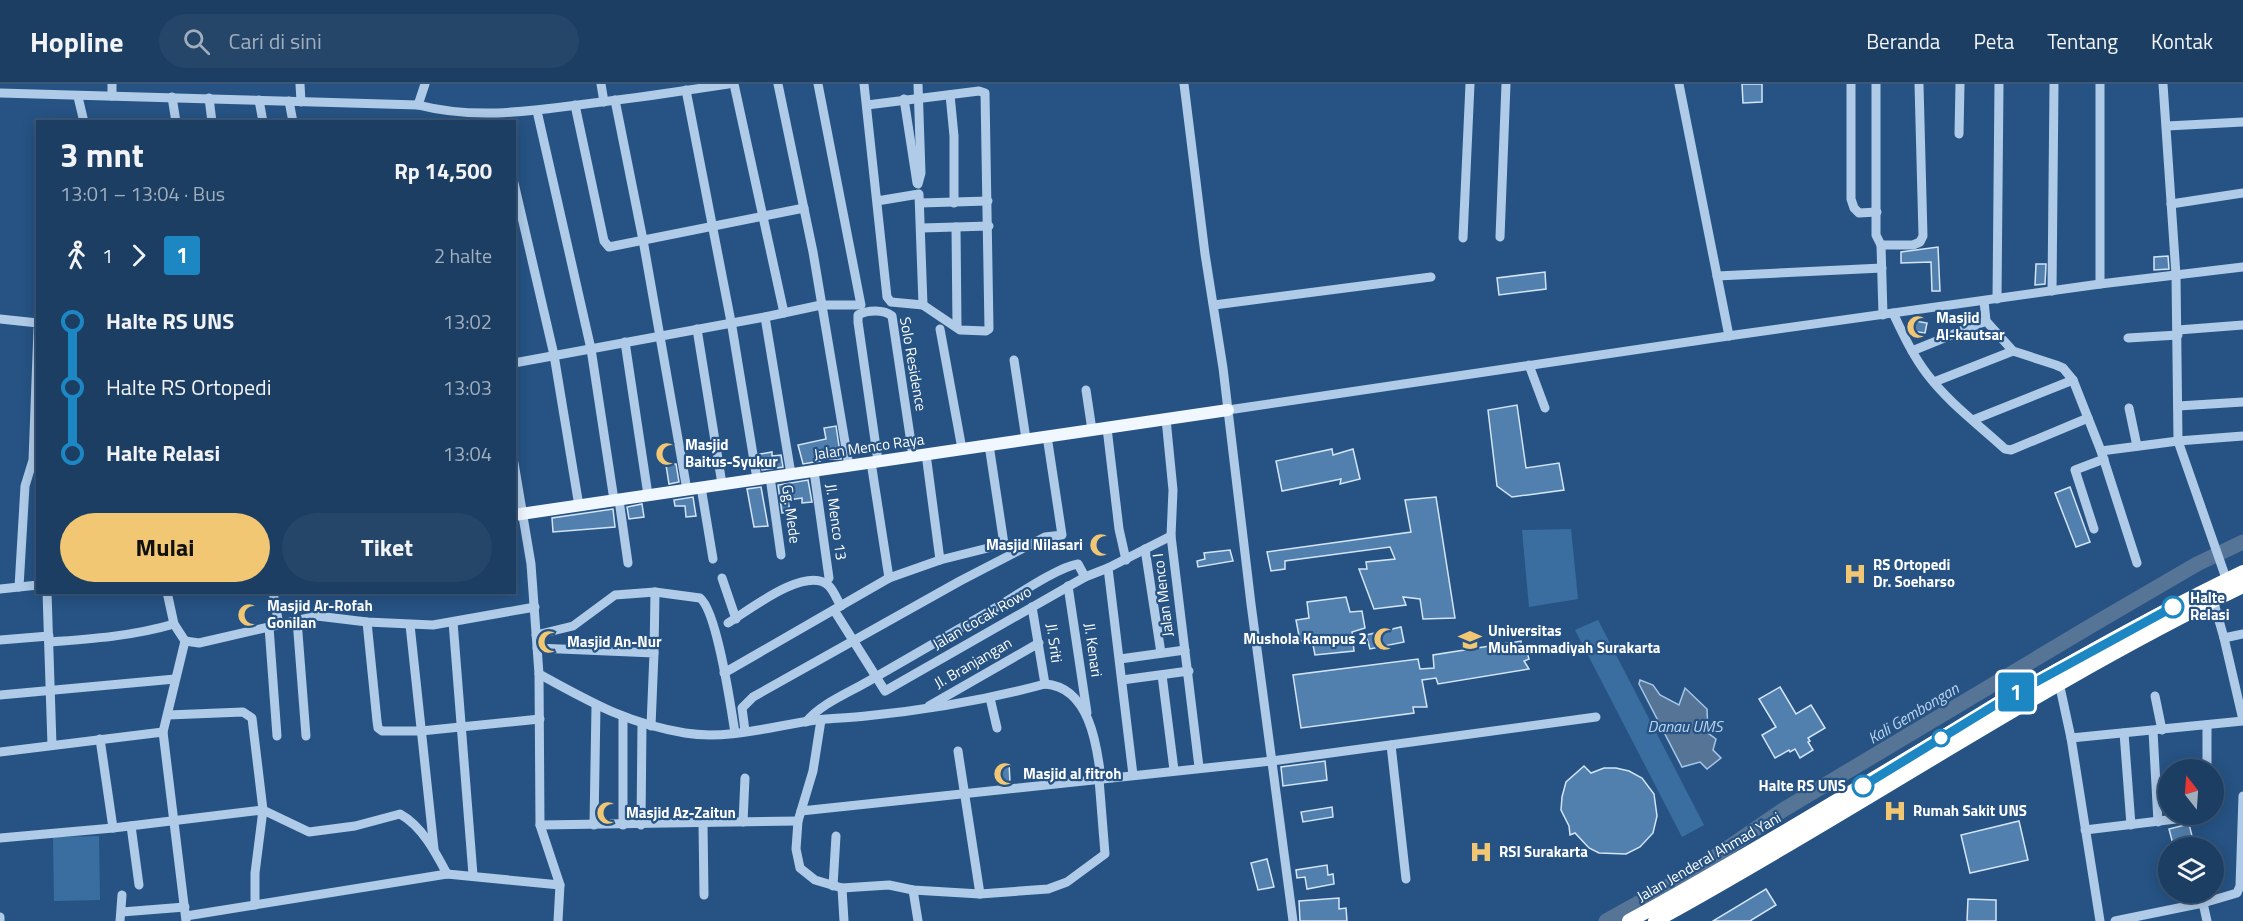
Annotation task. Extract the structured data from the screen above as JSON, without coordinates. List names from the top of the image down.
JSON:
{
  "streets": {
    "highway": ["Jalan Jenderal Ahmad Yani"],
    "main road": ["Jalan Menco Raya"],
    "street": [
      "Solo Residence",
      "Gg. Mede",
      "Jl. Menco 13",
      "Jalan Menco I",
      "Jalan Cocak Rowo",
      "Jl. Sriti",
      "Jl. Kenari",
      "Jl. Branjangan"
    ]
  },
  "crossings": [
    ["Solo Residence", "Jalan Menco Raya"],
    ["Jalan Menco Raya", "Gg. Mede"],
    ["Jalan Menco Raya", "Jl. Menco 13"],
    ["Jalan Menco Raya", "Jalan Menco I"],
    ["Jalan Cocak Rowo", "Jl. Sriti"],
    ["Jalan Cocak Rowo", "Jl. Kenari"],
    ["Jl. Sriti", "Jl. Branjangan"]
  ],
  "water": ["Kali Gembongan", "Danau UMS"],
  "places": {
    "mosque": [
      "Masjid Al-kautsar",
      "Masjid Baitus-Syukur",
      "Masjid Nilasari",
      "Masjid Ar-Rofah Gonilan",
      "Mushola Kampus 2",
      "Masjid An-Nur",
      "Masjid al fitroh",
      "Masjid Az-Zaitun"
    ],
    "hospital": ["RS Ortopedi Dr. Soeharso", "Rumah Sakit UNS", "RSI Surakarta"],
    "other": ["Halte Relasi", "Halte RS UNS"],
    "school or university": ["Universitas Muhammadiyah Surakarta"]
  },
  "lines": ["bus line 1"],
  "north": "top",
  "page": {
    "header": "Hopline",
    "search": "Cari di sini",
    "nav": [
      "Beranda",
      "Peta",
      "Tentang",
      "Kontak"
    ],
    "on_map": "1",
    "heading": ["3 mnt", "13:01 – 13:04 · Bus", "Rp 14,500"],
    "legs": ["1", "1", "2 halte"],
    "list": [
      {
        "name": "Halte RS UNS",
        "value": "13:02"
      },
      {
        "name": "Halte RS Ortopedi",
        "value": "13:03"
      },
      {
        "name": "Halte Relasi",
        "value": "13:04"
      }
    ],
    "buttons": ["Mulai", "Tiket"]
  }
}
